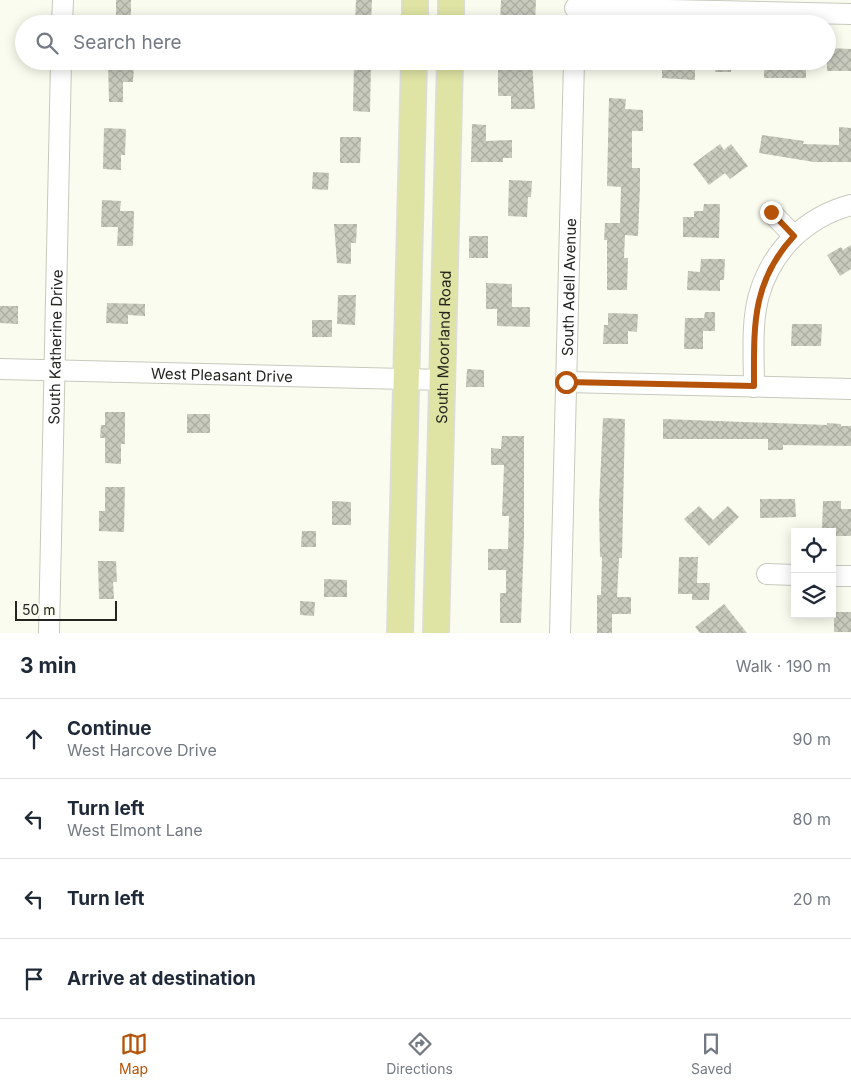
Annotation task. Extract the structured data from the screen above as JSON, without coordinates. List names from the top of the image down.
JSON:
{
  "streets": {
    "main road": ["South Moorland Road"],
    "street": ["South Adell Avenue", "South Katherine Drive", "West Pleasant Drive"]
  },
  "crossings": [
    ["South Katherine Drive", "West Pleasant Drive"],
    ["South Moorland Road", "West Pleasant Drive"]
  ],
  "scale_bar": "50 m",
  "page": {
    "search": "Search here",
    "scale": "50 m",
    "heading": ["3 min", "Walk · 190 m"],
    "list": [
      ["Continue", "West Harcove Drive", "90 m"],
      ["Turn left", "West Elmont Lane", "80 m"],
      ["Turn left", "20 m"],
      "Arrive at destination"
    ],
    "nav": ["Map", "Directions", "Saved"]
  }
}
